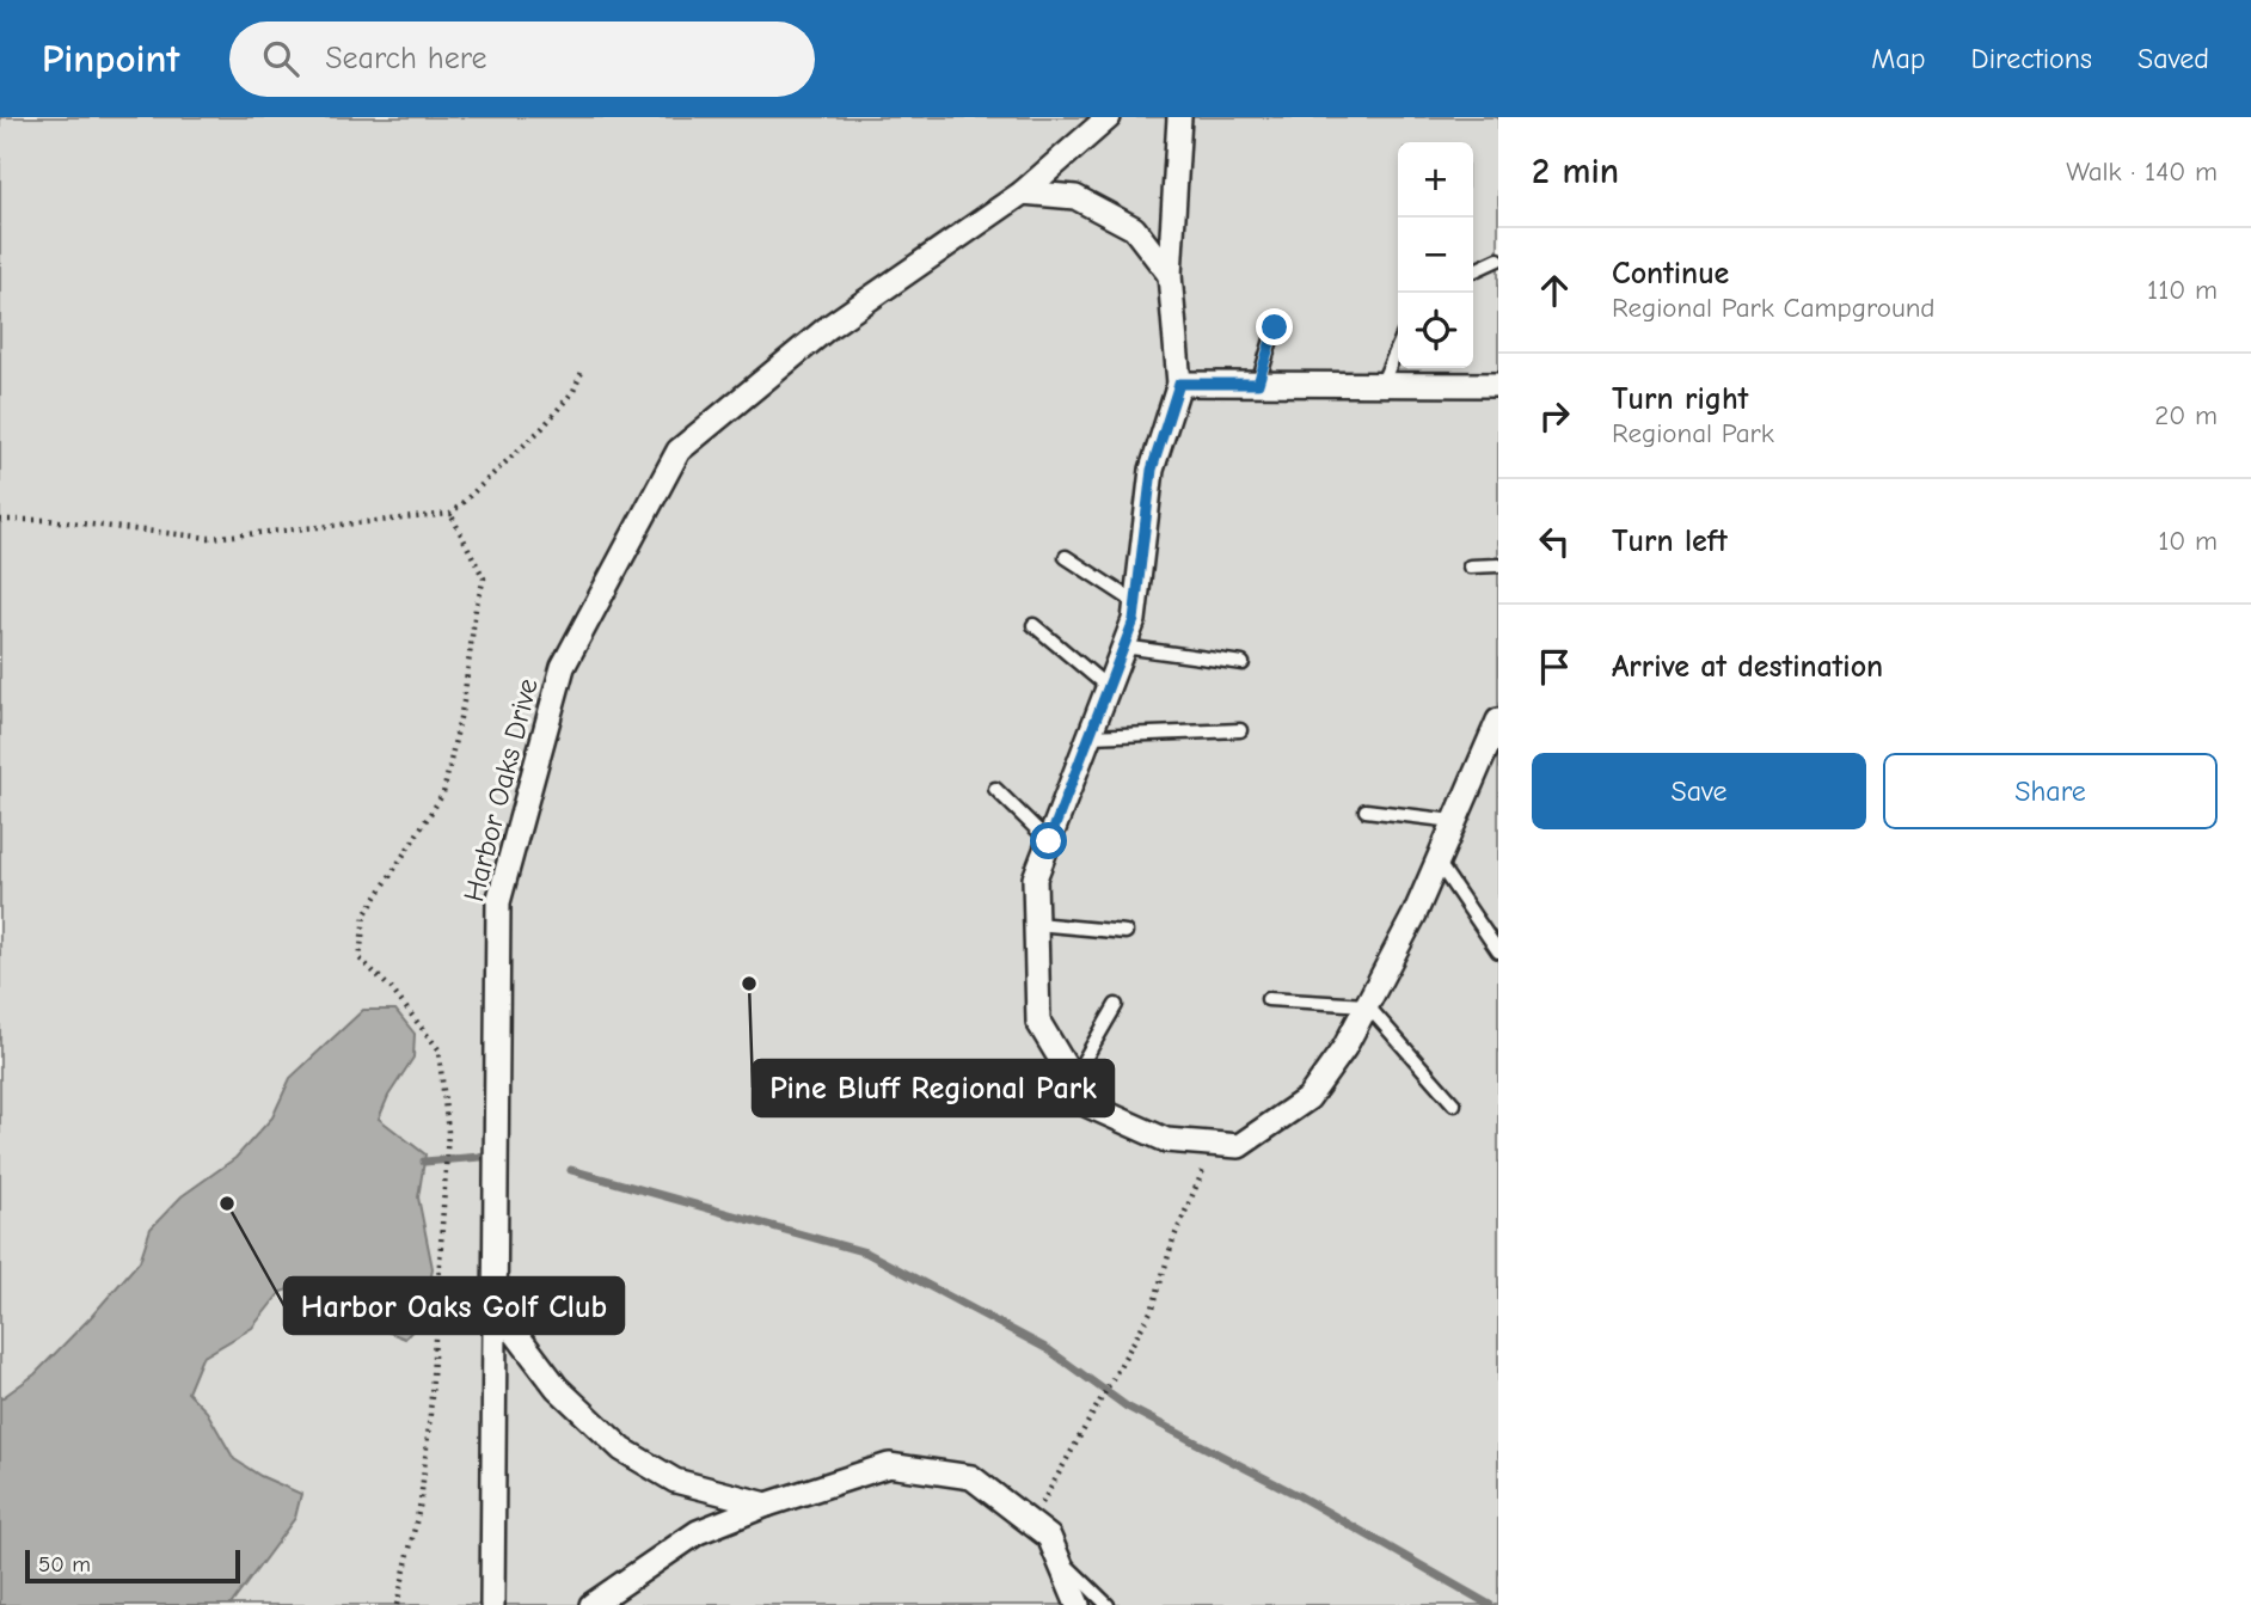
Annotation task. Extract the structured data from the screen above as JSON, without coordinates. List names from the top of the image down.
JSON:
{
  "streets": {
    "street": ["Harbor Oaks Drive"]
  },
  "places": ["Pine Bluff Regional Park", "Harbor Oaks Golf Club"],
  "scale_bar": "50 m",
  "page": {
    "header": "Pinpoint",
    "search": "Search here",
    "nav": ["Map", "Directions", "Saved"],
    "heading": ["2 min", "Walk · 140 m"],
    "map_buttons": ["+", "−"],
    "list": [
      ["Continue", "Regional Park Campground", "110 m"],
      ["Turn right", "Regional Park", "20 m"],
      ["Turn left", "10 m"],
      "Arrive at destination"
    ],
    "buttons": ["Save", "Share"],
    "scale": "50 m"
  }
}
